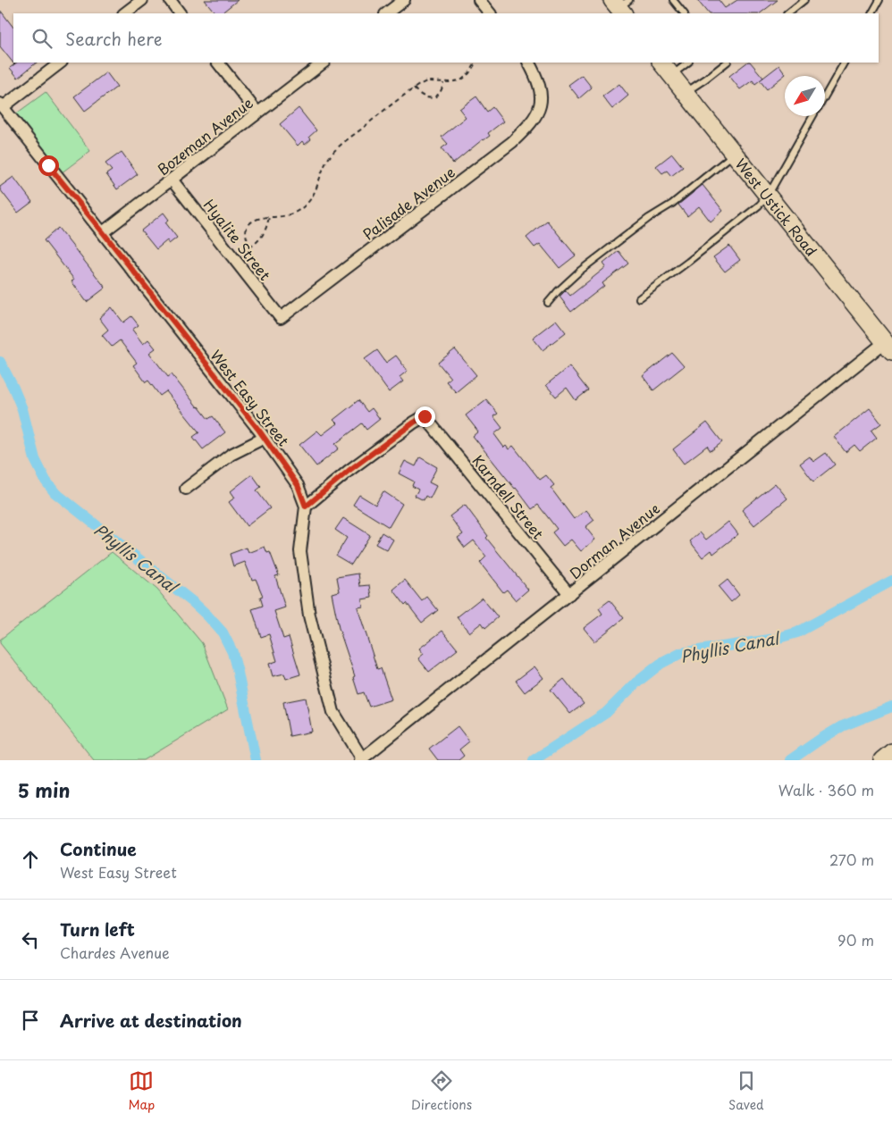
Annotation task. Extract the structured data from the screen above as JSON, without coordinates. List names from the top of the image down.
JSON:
{
  "streets": {
    "main road": ["West Ustick Road"],
    "street": [
      "Bozeman Avenue",
      "Palisade Avenue",
      "Hyalite Street",
      "West Easy Street",
      "Karndell Street",
      "Dorman Avenue"
    ]
  },
  "crossings": [
    ["Bozeman Avenue", "Hyalite Street"],
    ["Bozeman Avenue", "West Easy Street"],
    ["Palisade Avenue", "Hyalite Street"],
    ["West Ustick Road", "Dorman Avenue"],
    ["West Easy Street", "Karndell Street"],
    ["West Easy Street", "Dorman Avenue"],
    ["Karndell Street", "Dorman Avenue"]
  ],
  "water": ["Phyllis Canal"],
  "north": "bottom left",
  "page": {
    "search": "Search here",
    "heading": ["5 min", "Walk · 360 m"],
    "list": [
      ["Continue", "West Easy Street", "270 m"],
      ["Turn left", "Chardes Avenue", "90 m"],
      "Arrive at destination"
    ],
    "nav": ["Map", "Directions", "Saved"]
  }
}
